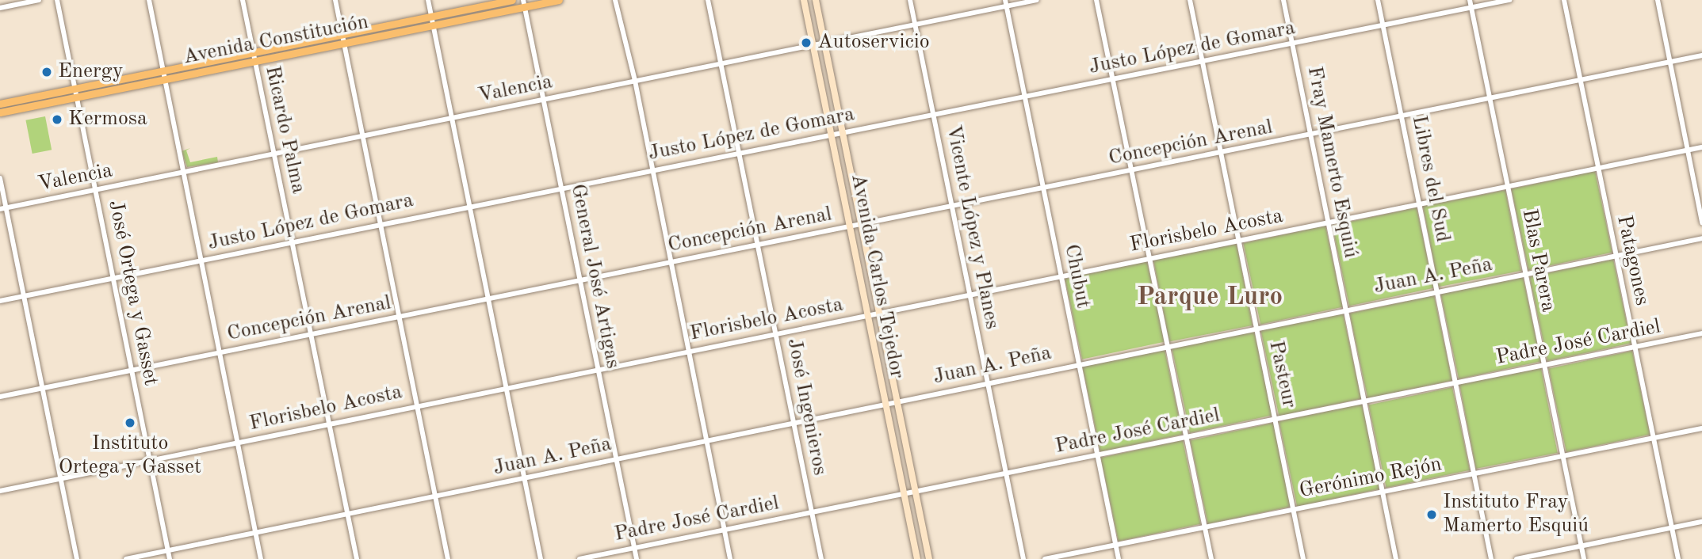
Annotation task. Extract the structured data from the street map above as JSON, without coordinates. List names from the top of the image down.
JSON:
{
  "streets": {
    "main road": ["Avenida Constitución", "Avenida Carlos Tejedor"],
    "street": [
      "Justo López de Gomara",
      "Valencia",
      "Ricardo Palma",
      "Concepción Arenal",
      "Fray Mamerto Esquiú",
      "Libres del Sud",
      "Vicente López y Planes",
      "Florisbelo Acosta",
      "Blas Parera",
      "Patagones",
      "General José Artigas",
      "Chubut",
      "Juan A. Peña",
      "José Ortega y Gasset",
      "Padre José Cardiel",
      "Pasteur",
      "José Ingenieros",
      "Gerónimo Rejón"
    ]
  },
  "crossings": [
    ["Avenida Constitución", "Ricardo Palma"],
    ["Avenida Constitución", "General José Artigas"],
    ["Avenida Constitución", "José Ortega y Gasset"],
    ["Justo López de Gomara", "Ricardo Palma"],
    ["Justo López de Gomara", "Fray Mamerto Esquiú"],
    ["Justo López de Gomara", "Libres del Sud"],
    ["Justo López de Gomara", "Vicente López y Planes"],
    ["Justo López de Gomara", "Blas Parera"],
    ["Justo López de Gomara", "General José Artigas"],
    ["Justo López de Gomara", "Avenida Carlos Tejedor"],
    ["Justo López de Gomara", "Chubut"],
    ["Justo López de Gomara", "José Ortega y Gasset"],
    ["Justo López de Gomara", "Pasteur"],
    ["Justo López de Gomara", "José Ingenieros"],
    ["Valencia", "Ricardo Palma"],
    ["Valencia", "Vicente López y Planes"],
    ["Valencia", "General José Artigas"],
    ["Valencia", "Avenida Carlos Tejedor"],
    ["Valencia", "Chubut"],
    ["Valencia", "José Ortega y Gasset"],
    ["Valencia", "José Ingenieros"],
    ["Ricardo Palma", "Concepción Arenal"],
    ["Ricardo Palma", "Florisbelo Acosta"],
    ["Ricardo Palma", "Juan A. Peña"],
    ["Concepción Arenal", "Fray Mamerto Esquiú"],
    ["Concepción Arenal", "Libres del Sud"],
    ["Concepción Arenal", "Vicente López y Planes"],
    ["Concepción Arenal", "Blas Parera"],
    ["Concepción Arenal", "Patagones"],
    ["Concepción Arenal", "General José Artigas"],
    ["Concepción Arenal", "Avenida Carlos Tejedor"],
    ["Concepción Arenal", "Chubut"],
    ["Concepción Arenal", "José Ortega y Gasset"],
    ["Concepción Arenal", "Pasteur"],
    ["Concepción Arenal", "José Ingenieros"],
    ["Fray Mamerto Esquiú", "Florisbelo Acosta"],
    ["Fray Mamerto Esquiú", "Juan A. Peña"],
    ["Fray Mamerto Esquiú", "Padre José Cardiel"],
    ["Fray Mamerto Esquiú", "Gerónimo Rejón"],
    ["Libres del Sud", "Florisbelo Acosta"],
    ["Libres del Sud", "Juan A. Peña"],
    ["Libres del Sud", "Padre José Cardiel"],
    ["Libres del Sud", "Gerónimo Rejón"],
    ["Vicente López y Planes", "Florisbelo Acosta"],
    ["Vicente López y Planes", "Juan A. Peña"],
    ["Vicente López y Planes", "Padre José Cardiel"],
    ["Florisbelo Acosta", "Blas Parera"],
    ["Florisbelo Acosta", "Patagones"],
    ["Florisbelo Acosta", "General José Artigas"],
    ["Florisbelo Acosta", "Avenida Carlos Tejedor"],
    ["Florisbelo Acosta", "Chubut"],
    ["Florisbelo Acosta", "José Ortega y Gasset"],
    ["Florisbelo Acosta", "Pasteur"],
    ["Florisbelo Acosta", "José Ingenieros"],
    ["Blas Parera", "Juan A. Peña"],
    ["Blas Parera", "Padre José Cardiel"],
    ["Blas Parera", "Gerónimo Rejón"],
    ["Patagones", "Juan A. Peña"],
    ["Patagones", "Padre José Cardiel"],
    ["Patagones", "Gerónimo Rejón"],
    ["General José Artigas", "Juan A. Peña"],
    ["General José Artigas", "Padre José Cardiel"],
    ["Avenida Carlos Tejedor", "Juan A. Peña"],
    ["Avenida Carlos Tejedor", "Padre José Cardiel"],
    ["Chubut", "Juan A. Peña"],
    ["Chubut", "Padre José Cardiel"],
    ["Chubut", "Gerónimo Rejón"],
    ["Juan A. Peña", "José Ortega y Gasset"],
    ["Juan A. Peña", "Pasteur"],
    ["Juan A. Peña", "José Ingenieros"],
    ["Padre José Cardiel", "Pasteur"],
    ["Padre José Cardiel", "José Ingenieros"],
    ["Pasteur", "Gerónimo Rejón"]
  ],
  "districts": ["Parque Luro"],
  "places": [
    "Autoservicio",
    "Energy",
    "Kermosa",
    "Instituto Ortega y Gasset",
    "Instituto Fray Mamerto Esquiú"
  ]
}
